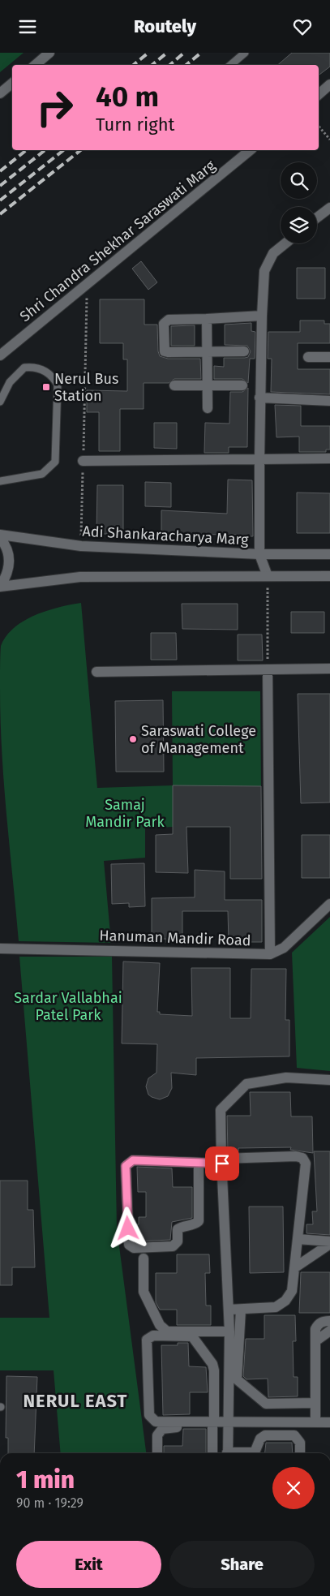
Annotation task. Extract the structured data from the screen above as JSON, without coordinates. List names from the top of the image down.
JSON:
{
  "streets": {
    "street": ["Shri Chandra Shekhar Saraswati Marg", "Adi Shankaracharya Marg", "Hanuman Mandir Road"]
  },
  "districts": ["NERUL EAST"],
  "parks": ["Samaj Mandir Park", "Sardar Vallabhai Patel Park"],
  "places": {
    "transit": ["Nerul Bus Station"],
    "other": ["Saraswati College of Management"]
  },
  "page": {
    "header": "Routely",
    "turn": ["40 m", "Turn right"],
    "heading": ["1 min", "90 m · 19:29"],
    "buttons": ["Exit", "Share"]
  }
}
